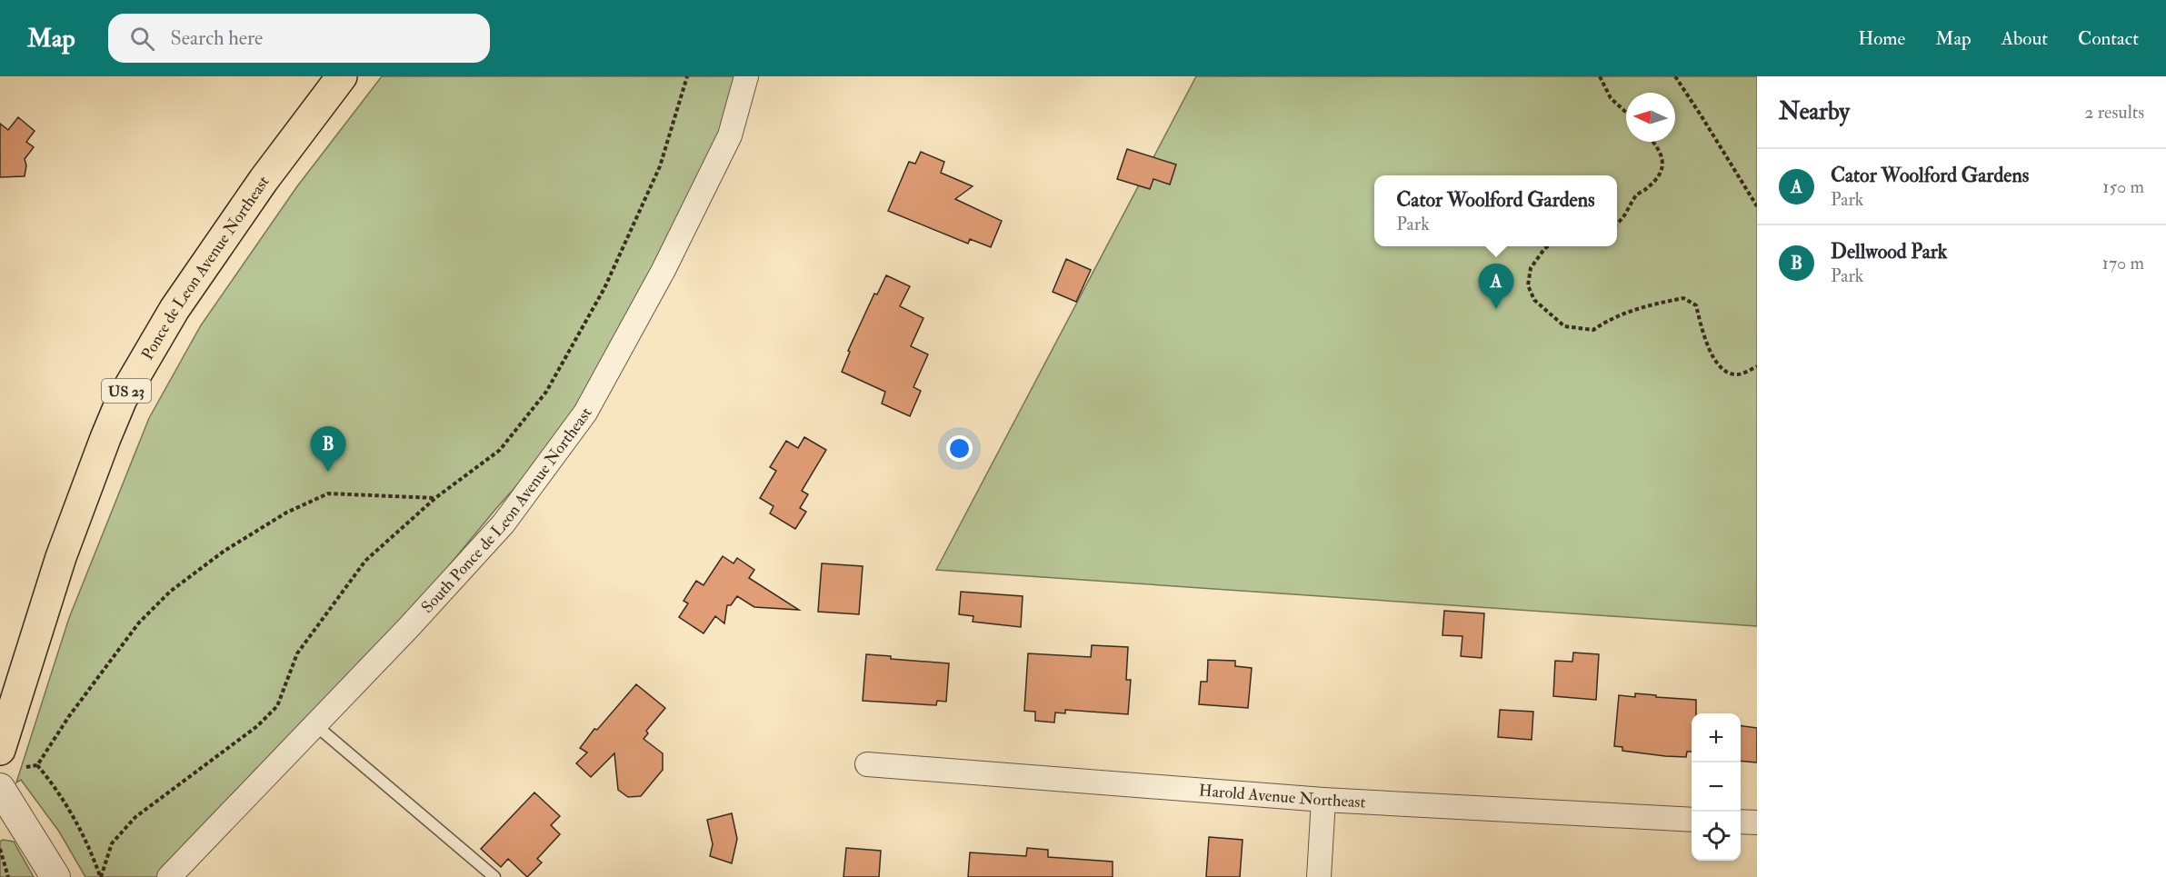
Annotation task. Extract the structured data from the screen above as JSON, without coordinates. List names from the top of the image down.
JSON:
{
  "streets": {
    "highway": ["Ponce de Leon Avenue Northeast", "US 23"],
    "street": ["South Ponce de Leon Avenue Northeast", "Harold Avenue Northeast"]
  },
  "north": "left",
  "page": {
    "header": "Map",
    "search": "Search here",
    "nav": [
      "Home",
      "Map",
      "About",
      "Contact"
    ],
    "heading": ["Nearby", "2 results"],
    "list": [
      {
        "mark": "A",
        "name": "Cator Woolford Gardens",
        "note": "Park",
        "value": "150 m"
      },
      {
        "mark": "B",
        "name": "Dellwood Park",
        "note": "Park",
        "value": "170 m"
      }
    ],
    "popup": ["Cator Woolford Gardens", "Park"],
    "pins": ["A", "B"],
    "map_buttons": ["+", "−"]
  }
}
